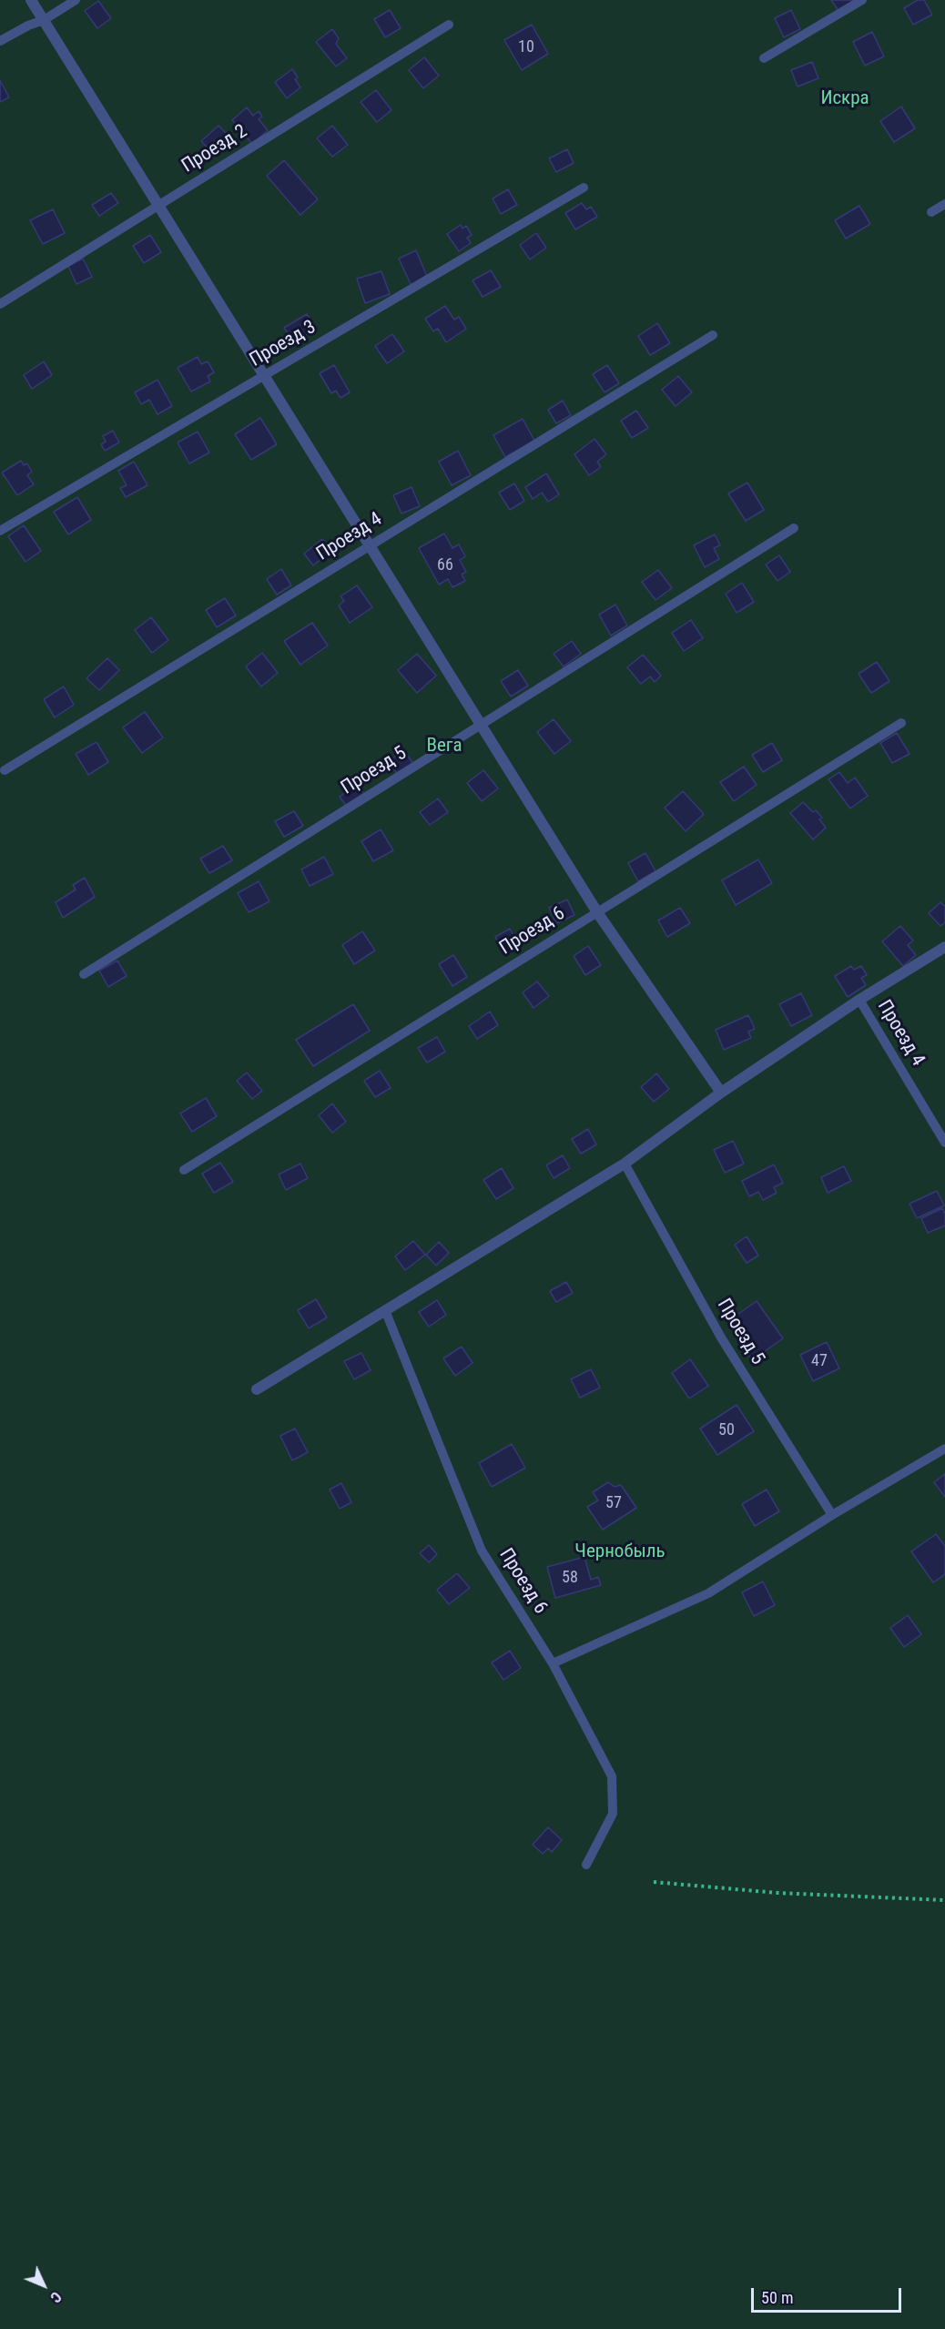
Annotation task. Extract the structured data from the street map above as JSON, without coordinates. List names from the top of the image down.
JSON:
{
  "streets": {
    "lane": [
      "Проезд 2",
      "Проезд 3",
      "Проезд 4",
      "Проезд 5",
      "Проезд 6"
    ]
  },
  "parks": ["Искра", "Вега", "Чернобыль"],
  "house_numbers": [
    "10",
    "66",
    "47",
    "50",
    "57",
    "58"
  ],
  "scale_bar": "50 m",
  "north": "bottom right"
}
